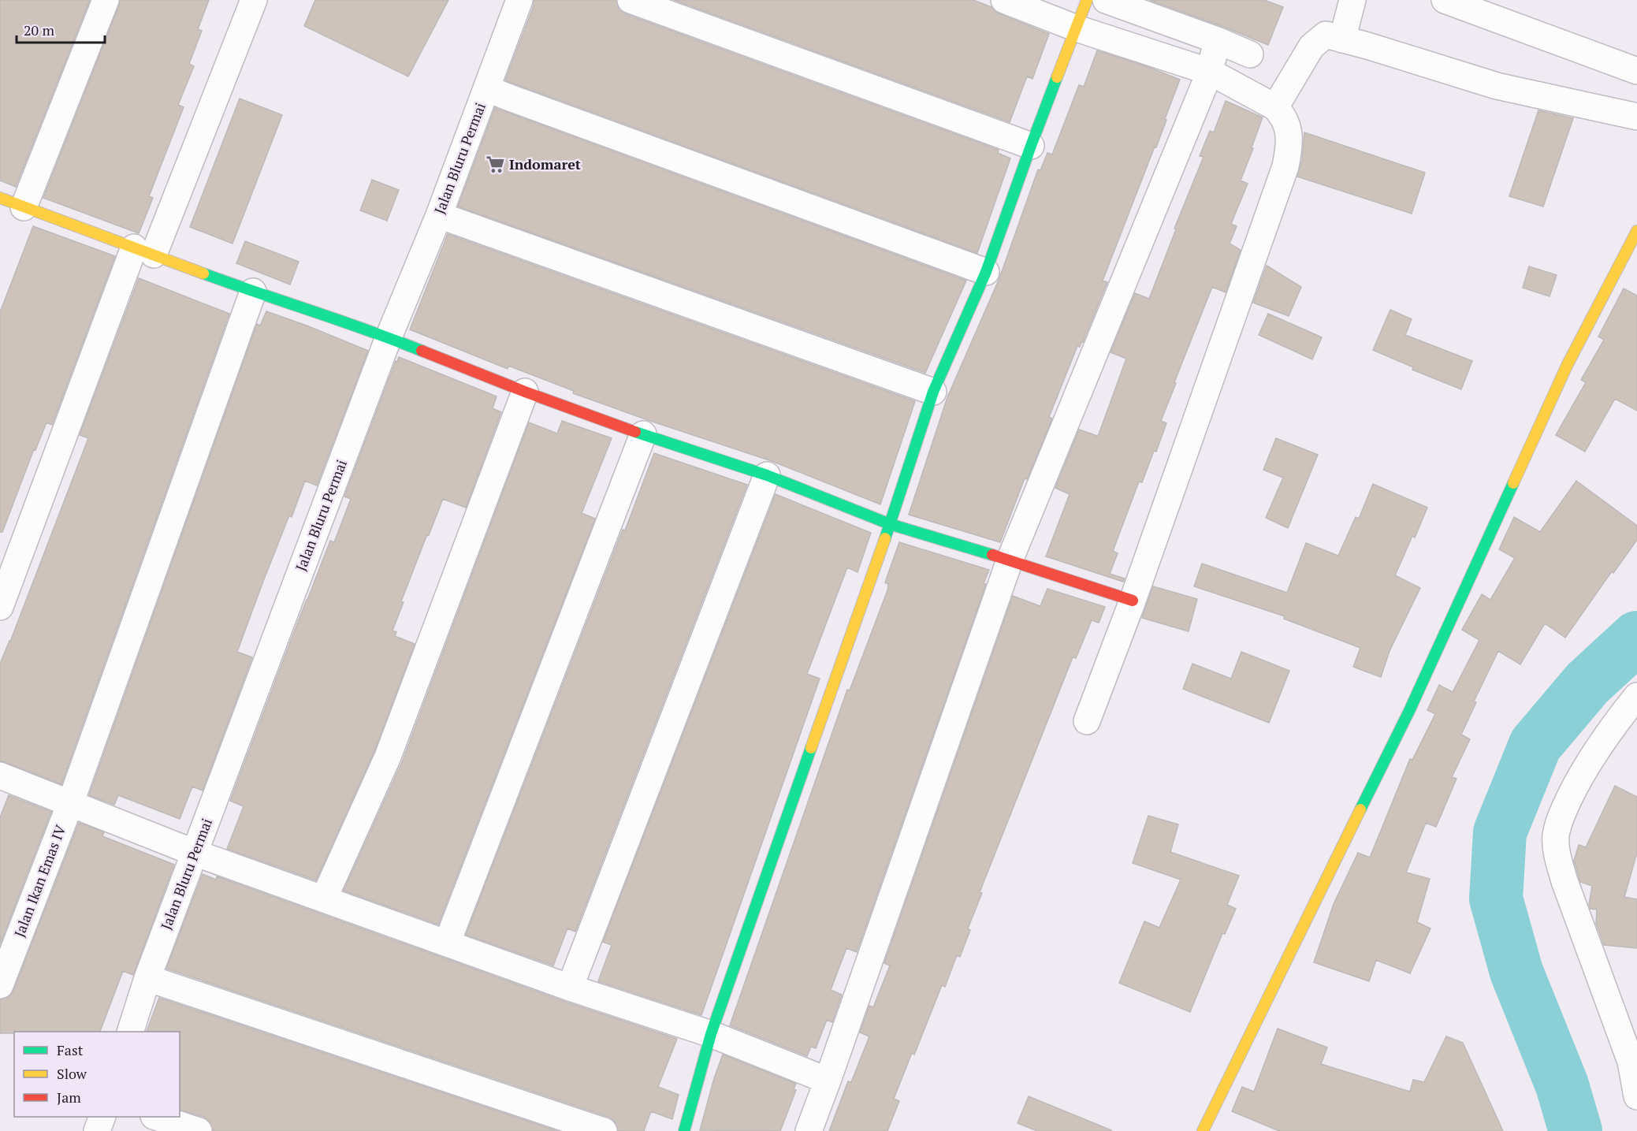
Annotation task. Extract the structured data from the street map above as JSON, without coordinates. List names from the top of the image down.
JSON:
{
  "streets": {
    "street": ["Jalan Bluru Permai", "Jalan Ikan Emas IV"]
  },
  "places": {
    "supermarket": ["Indomaret"]
  },
  "legend": ["Fast", "Slow", "Jam"],
  "scale_bar": "20 m"
}
